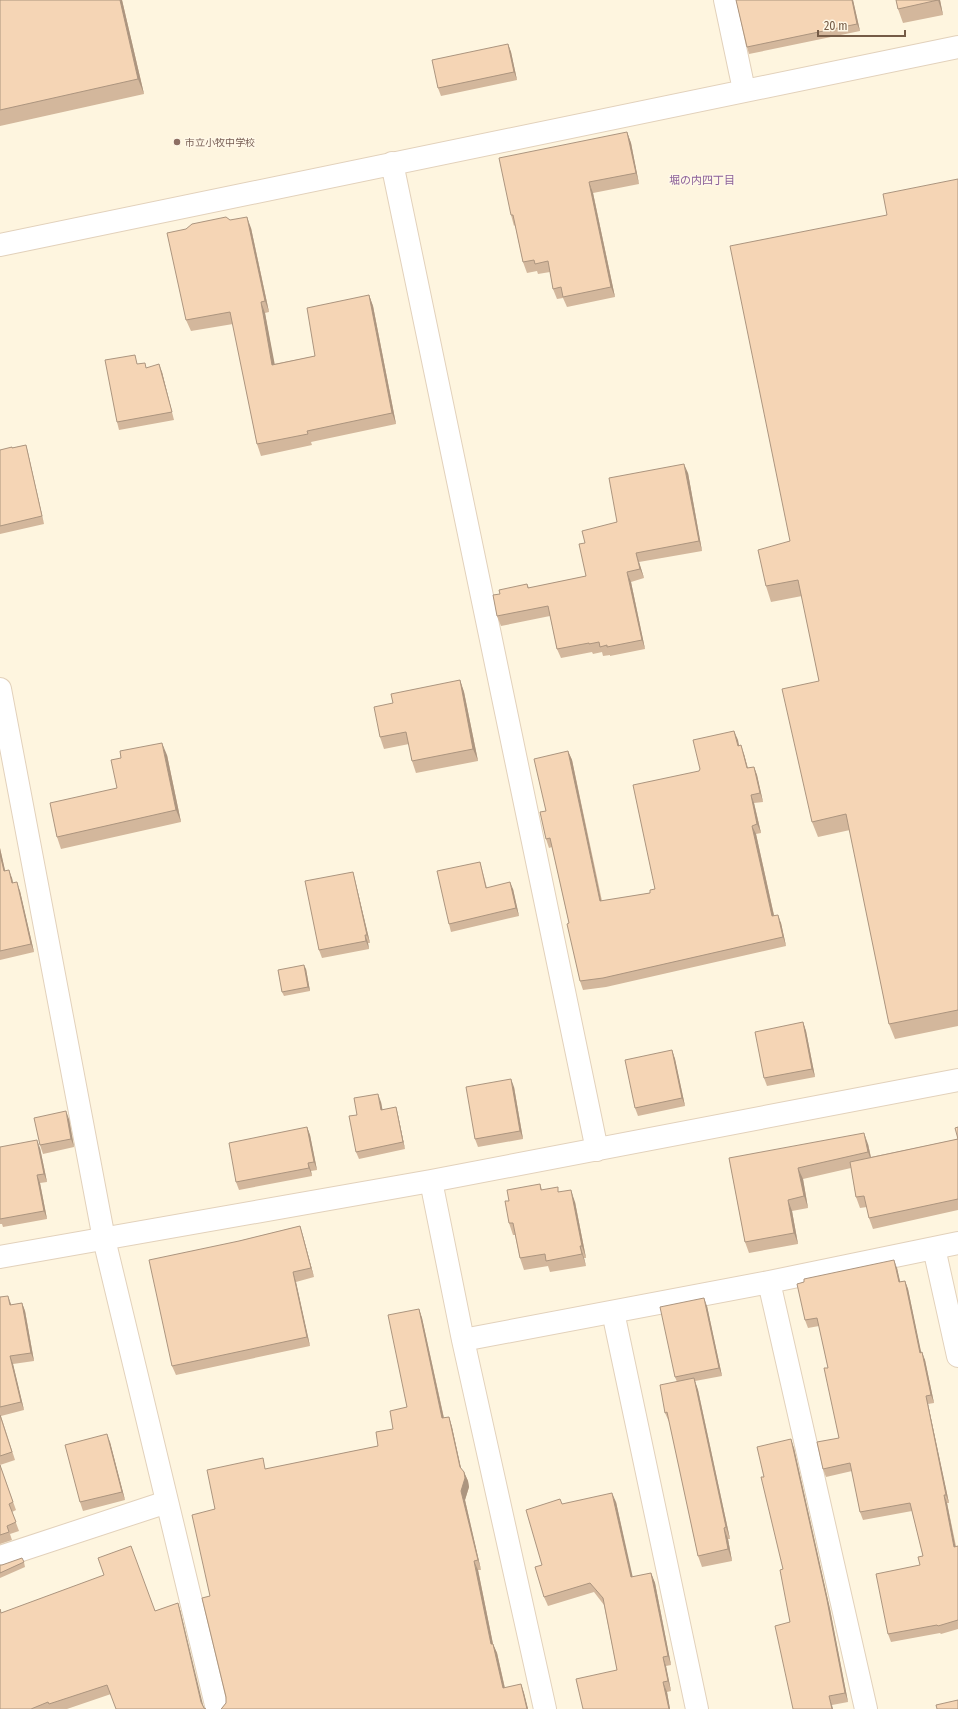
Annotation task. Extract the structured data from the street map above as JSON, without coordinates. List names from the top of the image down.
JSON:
{
  "districts": ["堀の内四丁目"],
  "places": ["市立小牧中学校"],
  "scale_bar": "20 m"
}
